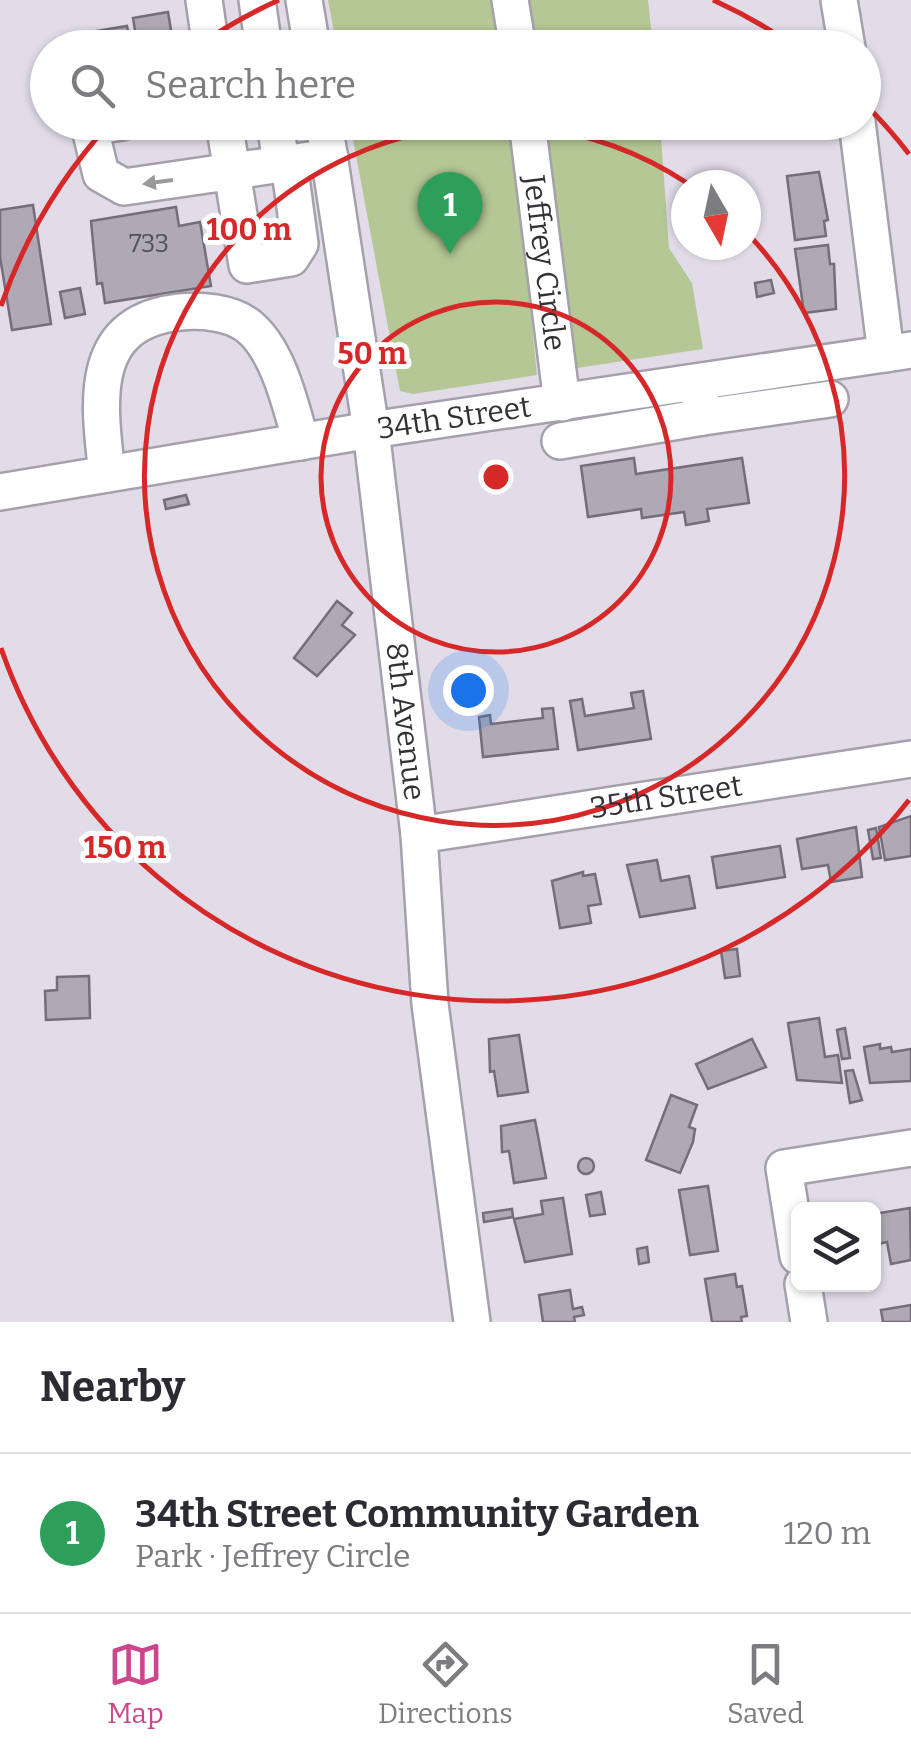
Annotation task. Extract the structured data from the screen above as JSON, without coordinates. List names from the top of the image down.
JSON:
{
  "streets": {
    "street": [
      "Jeffrey Circle",
      "34th Street",
      "8th Avenue",
      "35th Street"
    ]
  },
  "crossings": [
    ["Jeffrey Circle", "34th Street"],
    ["34th Street", "8th Avenue"],
    ["8th Avenue", "35th Street"]
  ],
  "house_numbers": ["733"],
  "north": "bottom",
  "page": {
    "search": "Search here",
    "pins": "1",
    "heading": "Nearby",
    "list": [
      {
        "mark": "1",
        "name": "34th Street Community Garden",
        "note": "Park · Jeffrey Circle",
        "value": "120 m"
      }
    ],
    "nav": ["Map", "Directions", "Saved"]
  },
  "rings": ["100 m", "50 m", "150 m"]
}
